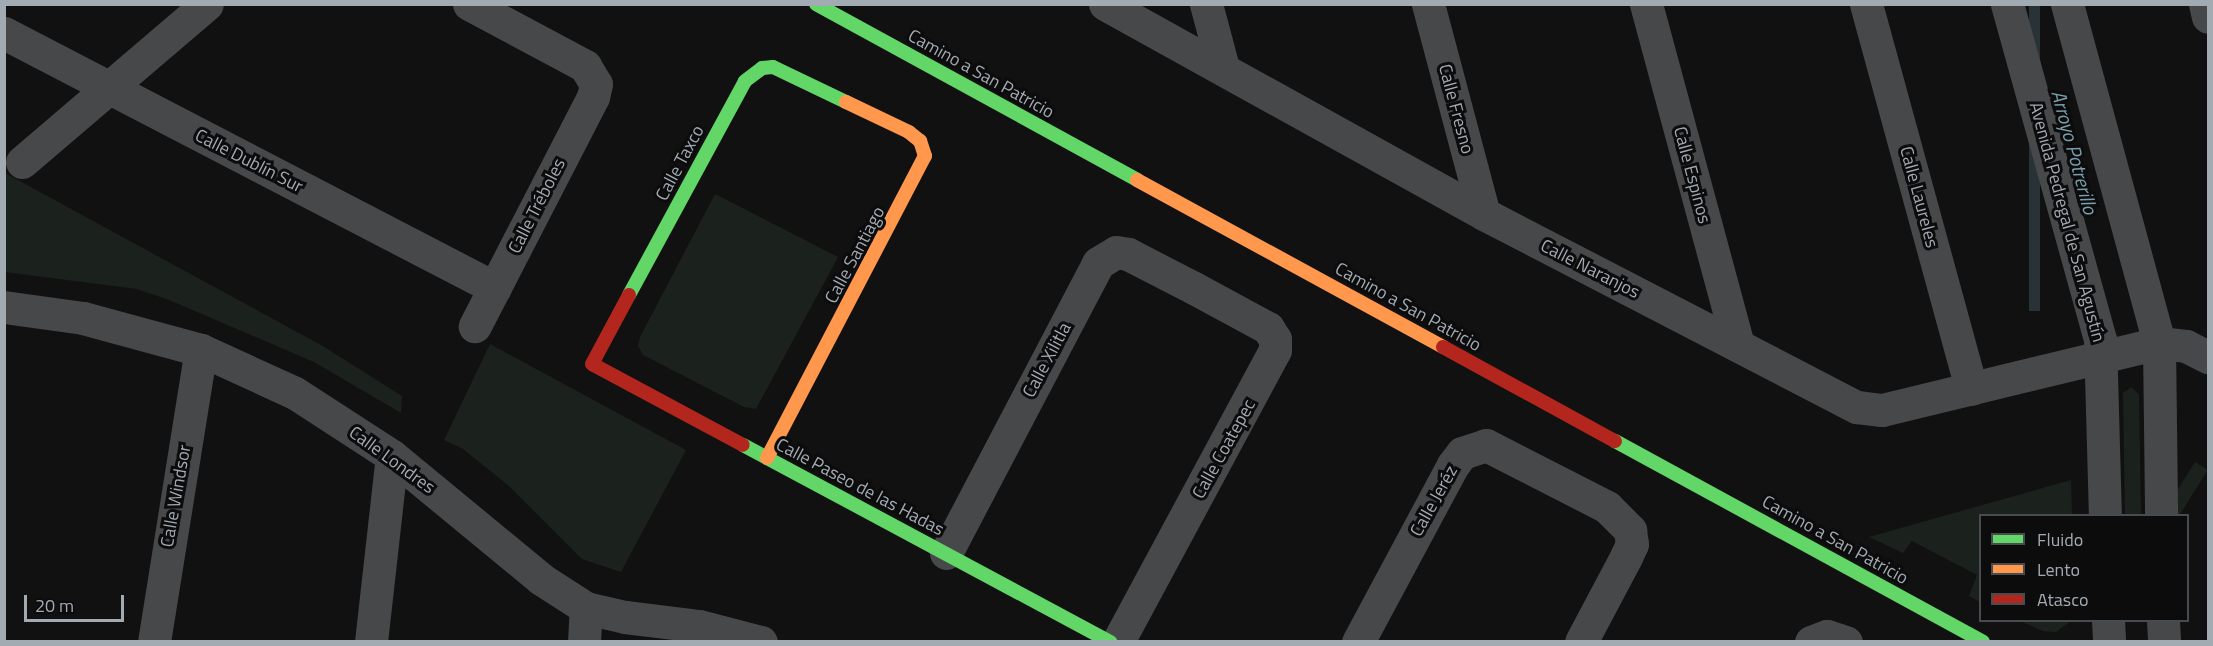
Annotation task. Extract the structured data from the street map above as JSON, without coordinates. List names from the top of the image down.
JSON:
{
  "streets": {
    "street": [
      "Camino a San Patricio",
      "Calle Fresno",
      "Calle Dublín Sur",
      "Calle Taxco",
      "Calle Espinos",
      "Calle Laureles",
      "Calle Tréboles",
      "Avenida Pedregal de San Agustín",
      "Calle Santiago",
      "Calle Naranjos",
      "Calle Xilitla",
      "Calle Coatepec",
      "Calle Londres",
      "Calle Paseo de las Hadas",
      "Calle Windsor",
      "Calle Jeréz"
    ]
  },
  "crossings": [
    ["Calle Fresno", "Calle Naranjos"],
    ["Calle Dublín Sur", "Calle Tréboles"],
    ["Calle Taxco", "Calle Santiago"],
    ["Calle Taxco", "Calle Paseo de las Hadas"],
    ["Calle Espinos", "Calle Naranjos"],
    ["Calle Laureles", "Calle Naranjos"],
    ["Avenida Pedregal de San Agustín", "Calle Naranjos"],
    ["Calle Santiago", "Calle Paseo de las Hadas"],
    ["Calle Xilitla", "Calle Coatepec"],
    ["Calle Xilitla", "Calle Paseo de las Hadas"],
    ["Calle Londres", "Calle Windsor"]
  ],
  "water": ["Arroyo Potrerillo"],
  "legend": ["Fluido", "Lento", "Atasco"],
  "scale_bar": "20 m"
}
